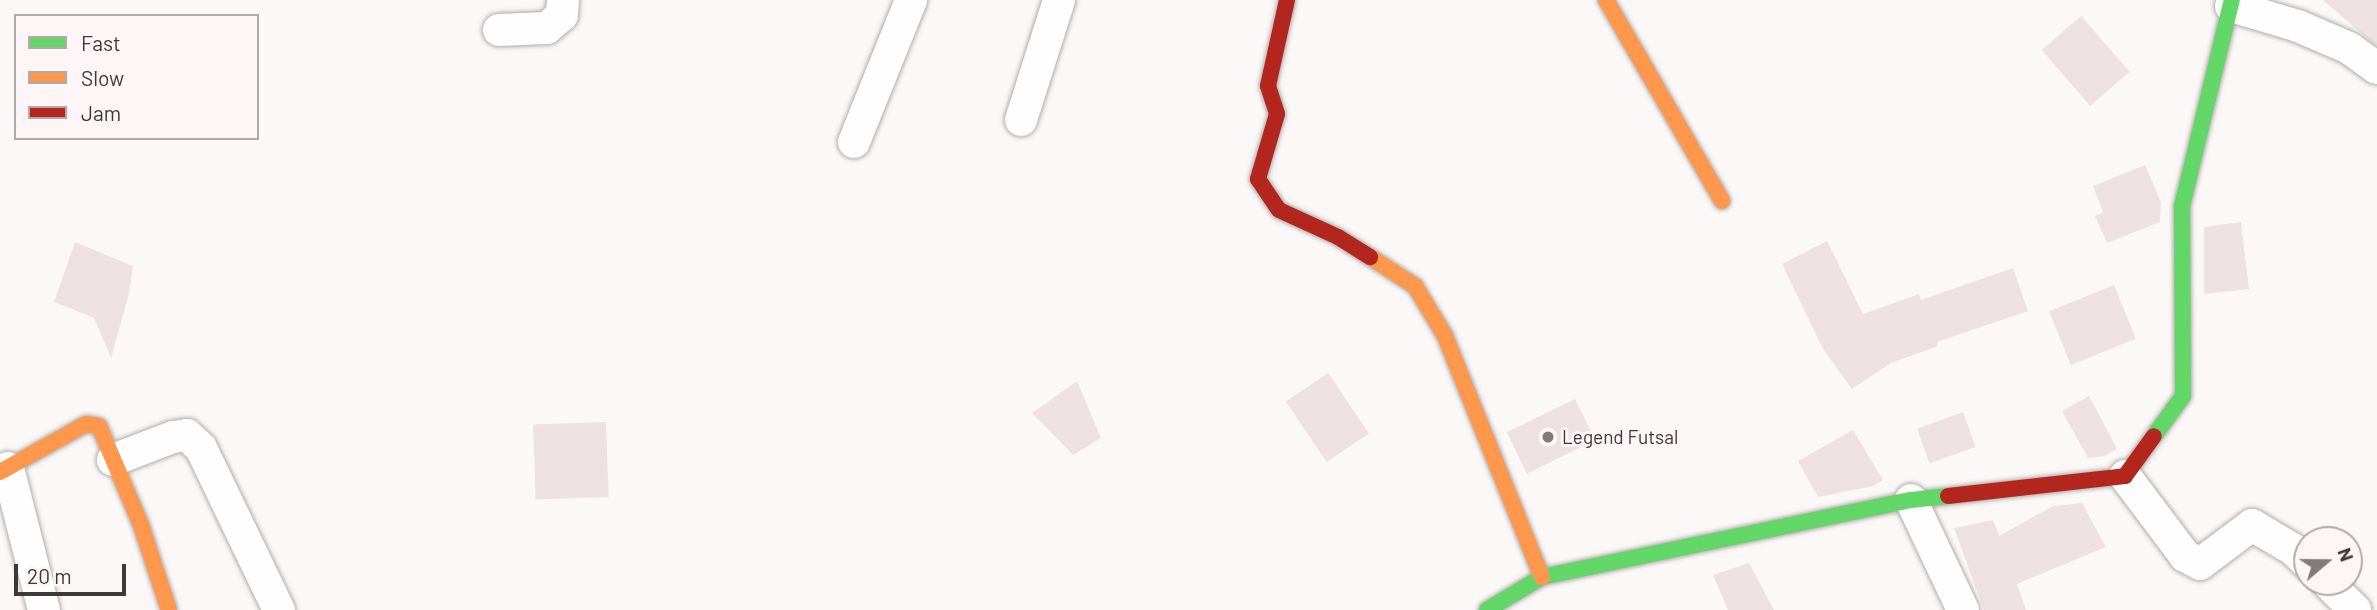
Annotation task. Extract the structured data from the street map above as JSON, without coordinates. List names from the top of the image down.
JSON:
{
  "places": ["Legend Futsal"],
  "legend": ["Fast", "Slow", "Jam"],
  "scale_bar": "20 m",
  "north": "right"
}
